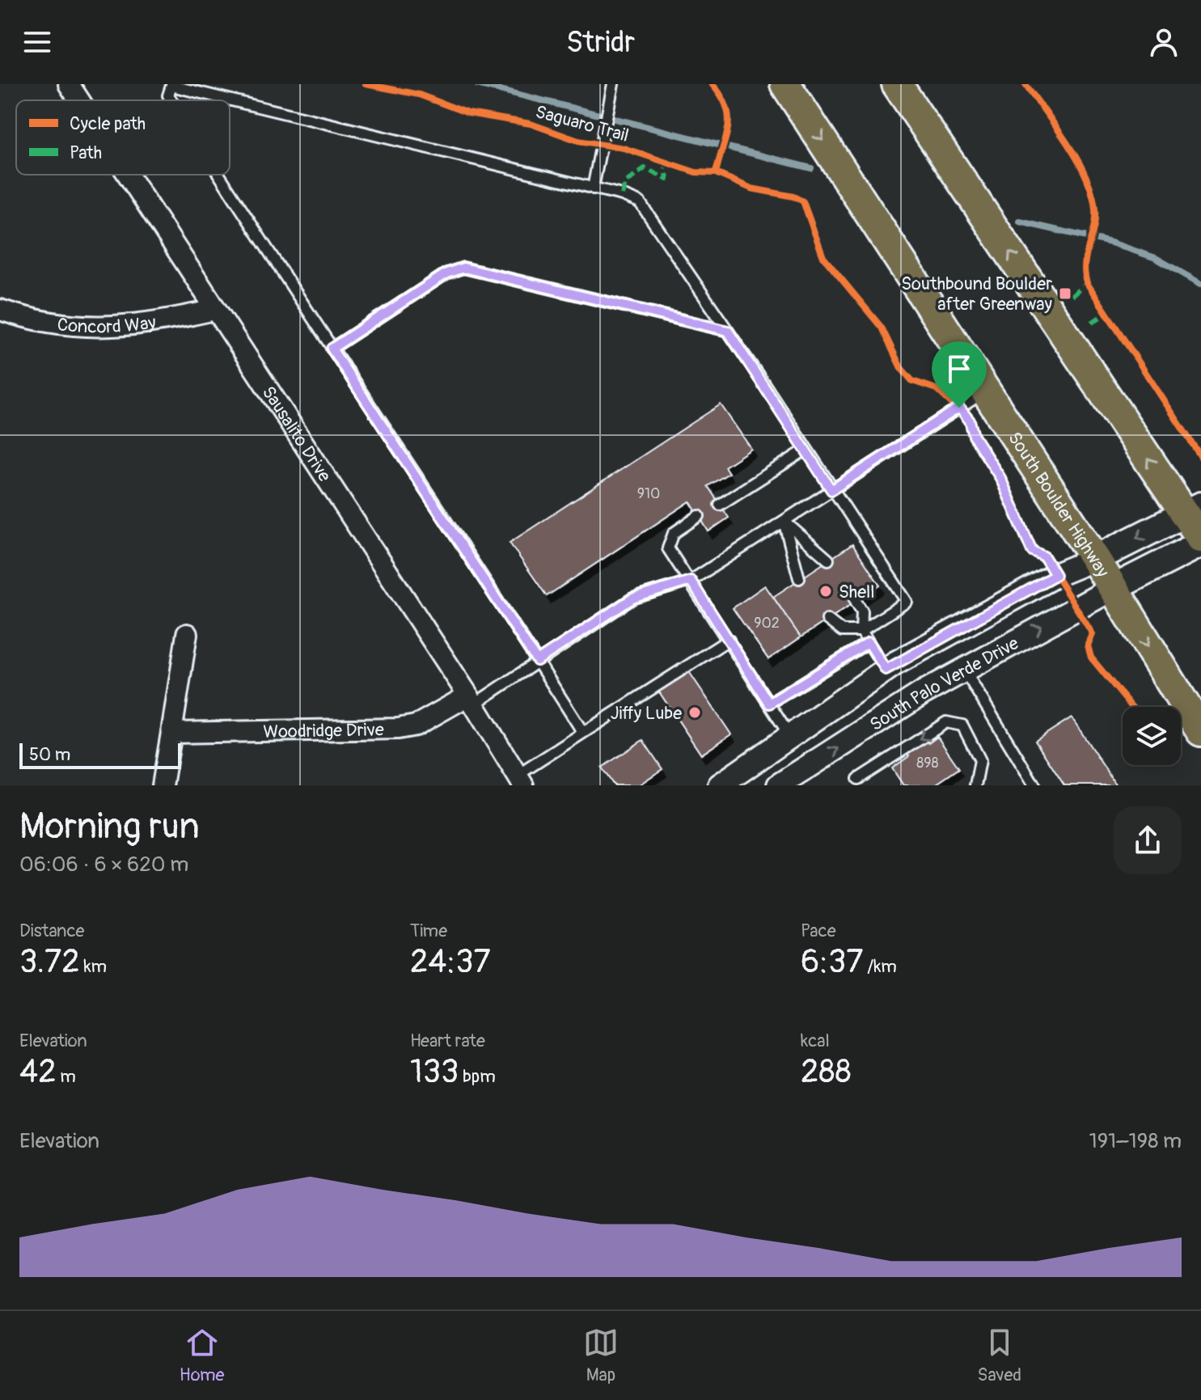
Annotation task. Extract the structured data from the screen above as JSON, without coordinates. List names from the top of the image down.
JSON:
{
  "streets": {
    "main road": ["South Boulder Highway"],
    "street": [
      "Concord Way",
      "Sausalito Drive",
      "South Palo Verde Drive",
      "Woodridge Drive"
    ],
    "cycle path": ["Saguaro Trail"]
  },
  "crossings": [
    ["Concord Way", "Sausalito Drive"],
    ["Sausalito Drive", "Woodridge Drive"],
    ["South Boulder Highway", "South Palo Verde Drive"]
  ],
  "places": {
    "transit": ["Southbound Boulder after Greenway"],
    "other": ["Shell", "Jiffy Lube"]
  },
  "house_numbers": ["910", "902", "898"],
  "legend": ["Cycle path", "Path"],
  "scale_bar": "50 m",
  "page": {
    "header": "Stridr",
    "scale": "50 m",
    "heading": ["Morning run", "06:06 · 6 × 620 m"],
    "stats": [
      ["Distance", "3.72 km"],
      ["Time", "24:37"],
      ["Pace", "6:37 /km"],
      ["Elevation", "42 m"],
      ["Heart rate", "133 bpm"],
      ["kcal", "288"]
    ],
    "chart": ["Elevation", "191–198 m"],
    "tabs": ["Home", "Map", "Saved"]
  }
}
